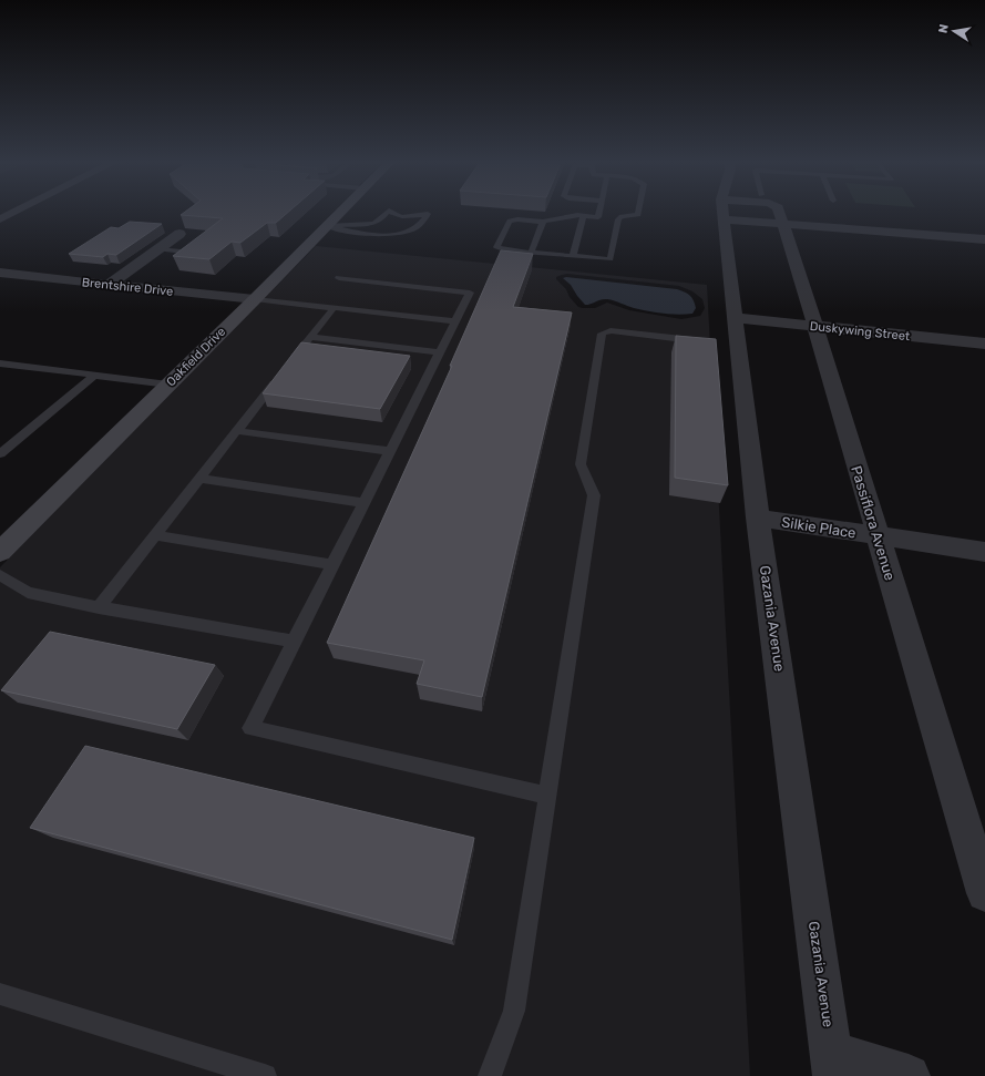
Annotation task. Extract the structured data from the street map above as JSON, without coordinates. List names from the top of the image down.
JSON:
{
  "streets": {
    "street": [
      "Brentshire Drive",
      "Duskywing Street",
      "Oakfield Drive",
      "Passiflora Avenue",
      "Silkie Place",
      "Gazania Avenue"
    ]
  },
  "crossings": [
    ["Brentshire Drive", "Oakfield Drive"],
    ["Duskywing Street", "Passiflora Avenue"],
    ["Duskywing Street", "Gazania Avenue"],
    ["Passiflora Avenue", "Silkie Place"],
    ["Silkie Place", "Gazania Avenue"]
  ],
  "north": "left"
}
